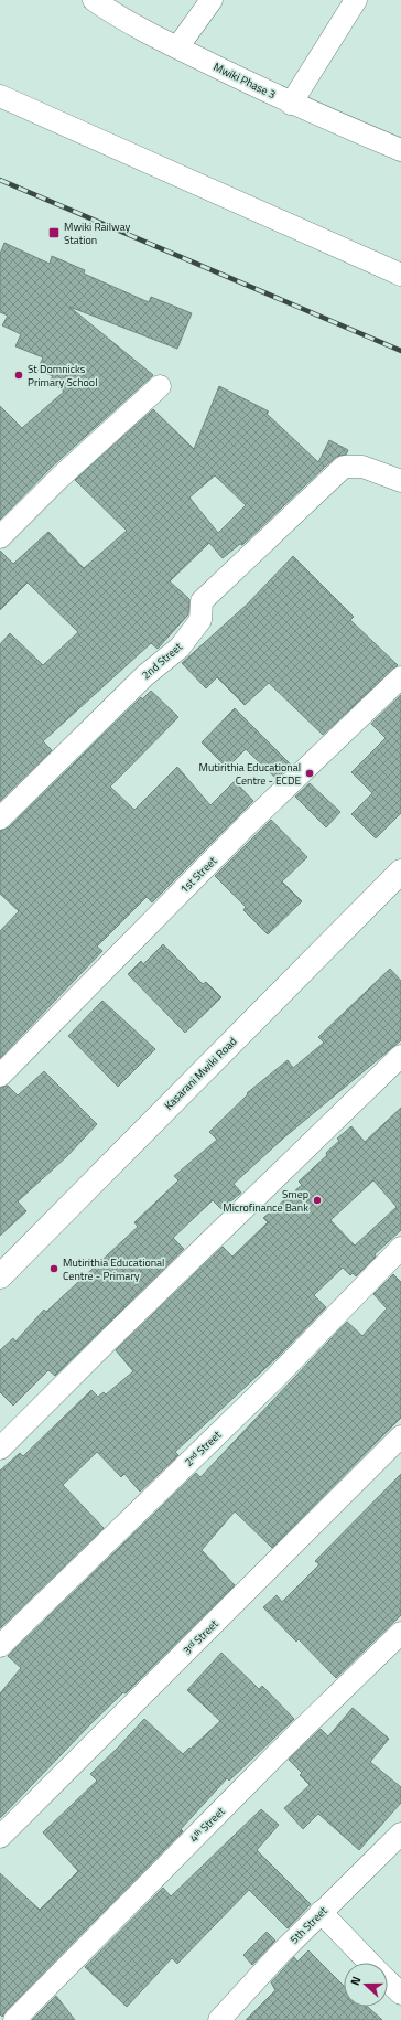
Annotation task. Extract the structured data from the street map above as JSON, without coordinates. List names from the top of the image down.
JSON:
{
  "streets": {
    "main road": ["Kasarani Mwiki Road"],
    "street": [
      "Mwiki Phase 3",
      "2nd Street",
      "1st Street",
      "2ⁿᵈ Street",
      "3ʳᵈ Street",
      "4ᵗʰ Street",
      "5th Street"
    ]
  },
  "places": {
    "transit": ["Mwiki Railway Station"],
    "other": [
      "St Domnicks Primary School",
      "Mutirithia Educational Centre - ECDE",
      "Smep Microfinance Bank",
      "Mutirithia Educational Centre - Primary"
    ]
  },
  "north": "left"
}
